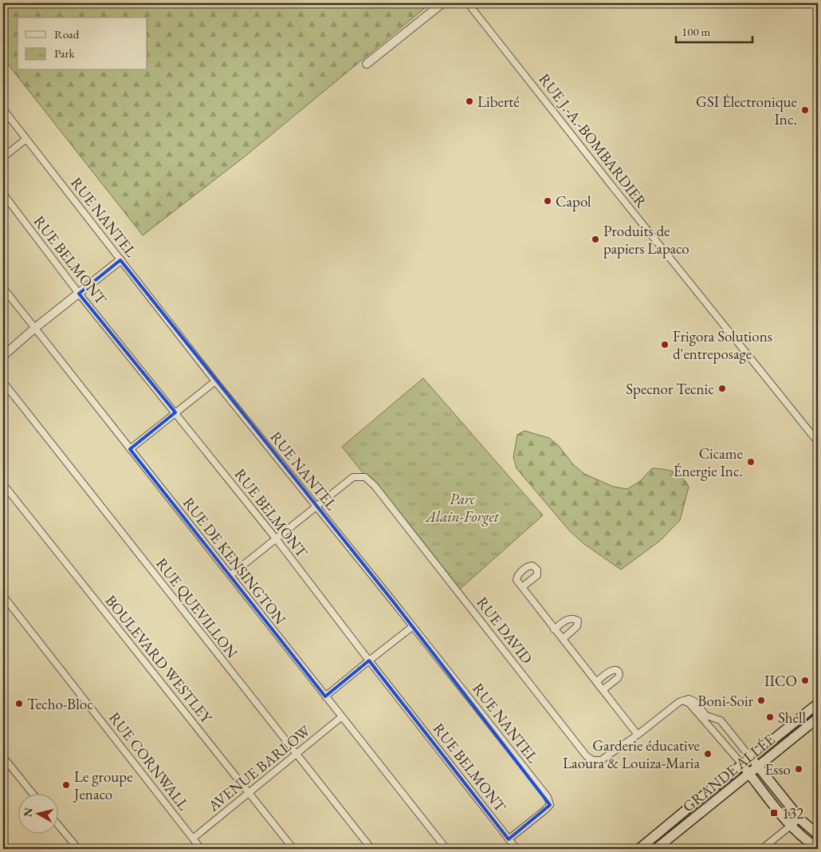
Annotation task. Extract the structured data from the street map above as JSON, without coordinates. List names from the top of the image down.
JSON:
{
  "streets": {
    "main road": ["GRANDE ALLÉE"],
    "street": [
      "RUE J.-A.-BOMBARDIER",
      "RUE NANTEL",
      "RUE BELMONT",
      "RUE DE KENSINGTON",
      "RUE QUEVILLON",
      "RUE DAVID",
      "BOULEVARD WESTLEY",
      "RUE CORNWALL",
      "AVENUE BARLOW"
    ]
  },
  "crossings": [
    ["RUE NANTEL", "RUE BELMONT"],
    ["RUE NANTEL", "RUE DAVID"],
    ["RUE DE KENSINGTON", "AVENUE BARLOW"],
    ["RUE QUEVILLON", "AVENUE BARLOW"],
    ["BOULEVARD WESTLEY", "AVENUE BARLOW"],
    ["RUE CORNWALL", "AVENUE BARLOW"]
  ],
  "parks": ["Parc Alain-Forget"],
  "places": {
    "other": [
      "Liberté",
      "GSI Électronique Inc.",
      "Capol",
      "Produits de papiers Lapaco",
      "Frigora Solutions d'entreposage",
      "Specnor Tecnic",
      "Cicame Énergie Inc.",
      "IICO",
      "Boni-Soir",
      "Techo-Bloc",
      "Shell",
      "Garderie éducative Laoura & Louiza-Maria",
      "Esso",
      "Le groupe Jenaco"
    ],
    "transit": ["132"]
  },
  "legend": ["Road", "Park"],
  "scale_bar": "100 m",
  "north": "left"
}
